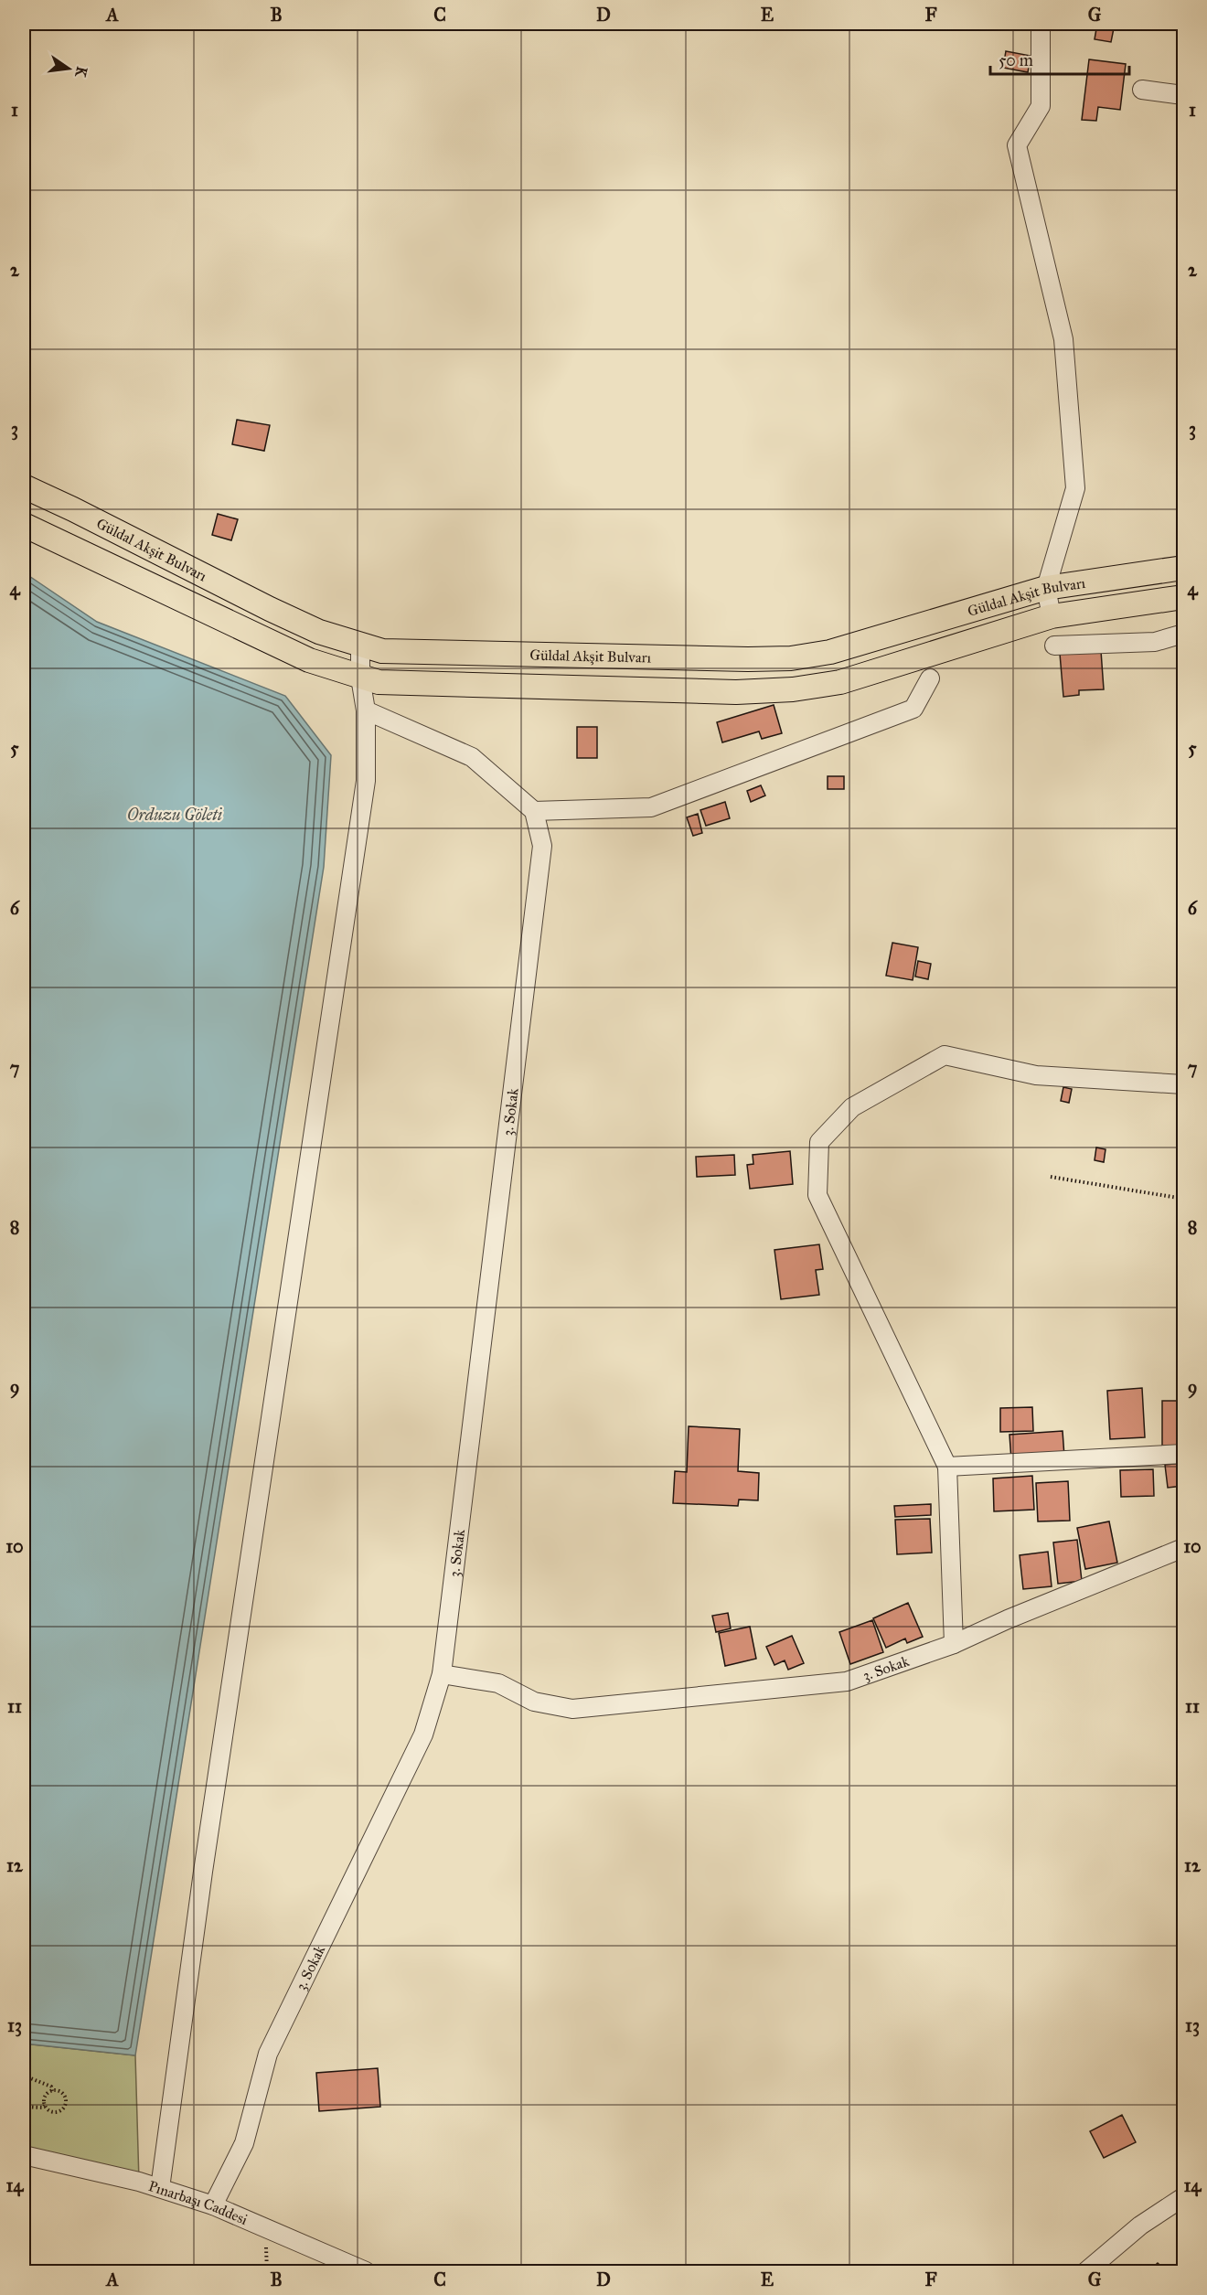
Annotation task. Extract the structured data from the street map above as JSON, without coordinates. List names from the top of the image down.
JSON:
{
  "streets": {
    "main road": ["Güldal Akşit Bulvarı"],
    "street": ["3. Sokak", "Pınarbaşı Caddesi"]
  },
  "crossings": [
    ["3. Sokak", "Pınarbaşı Caddesi"]
  ],
  "water": ["Orduzu Göleti"],
  "scale_bar": "50 m",
  "north": "right",
  "grid": {
    "columns": [
      "A",
      "B",
      "C",
      "D",
      "E",
      "F",
      "G"
    ],
    "rows": [
      "1",
      "2",
      "3",
      "4",
      "5",
      "6",
      "7",
      "8",
      "9",
      "10",
      "11",
      "12",
      "13",
      "14"
    ]
  }
}
